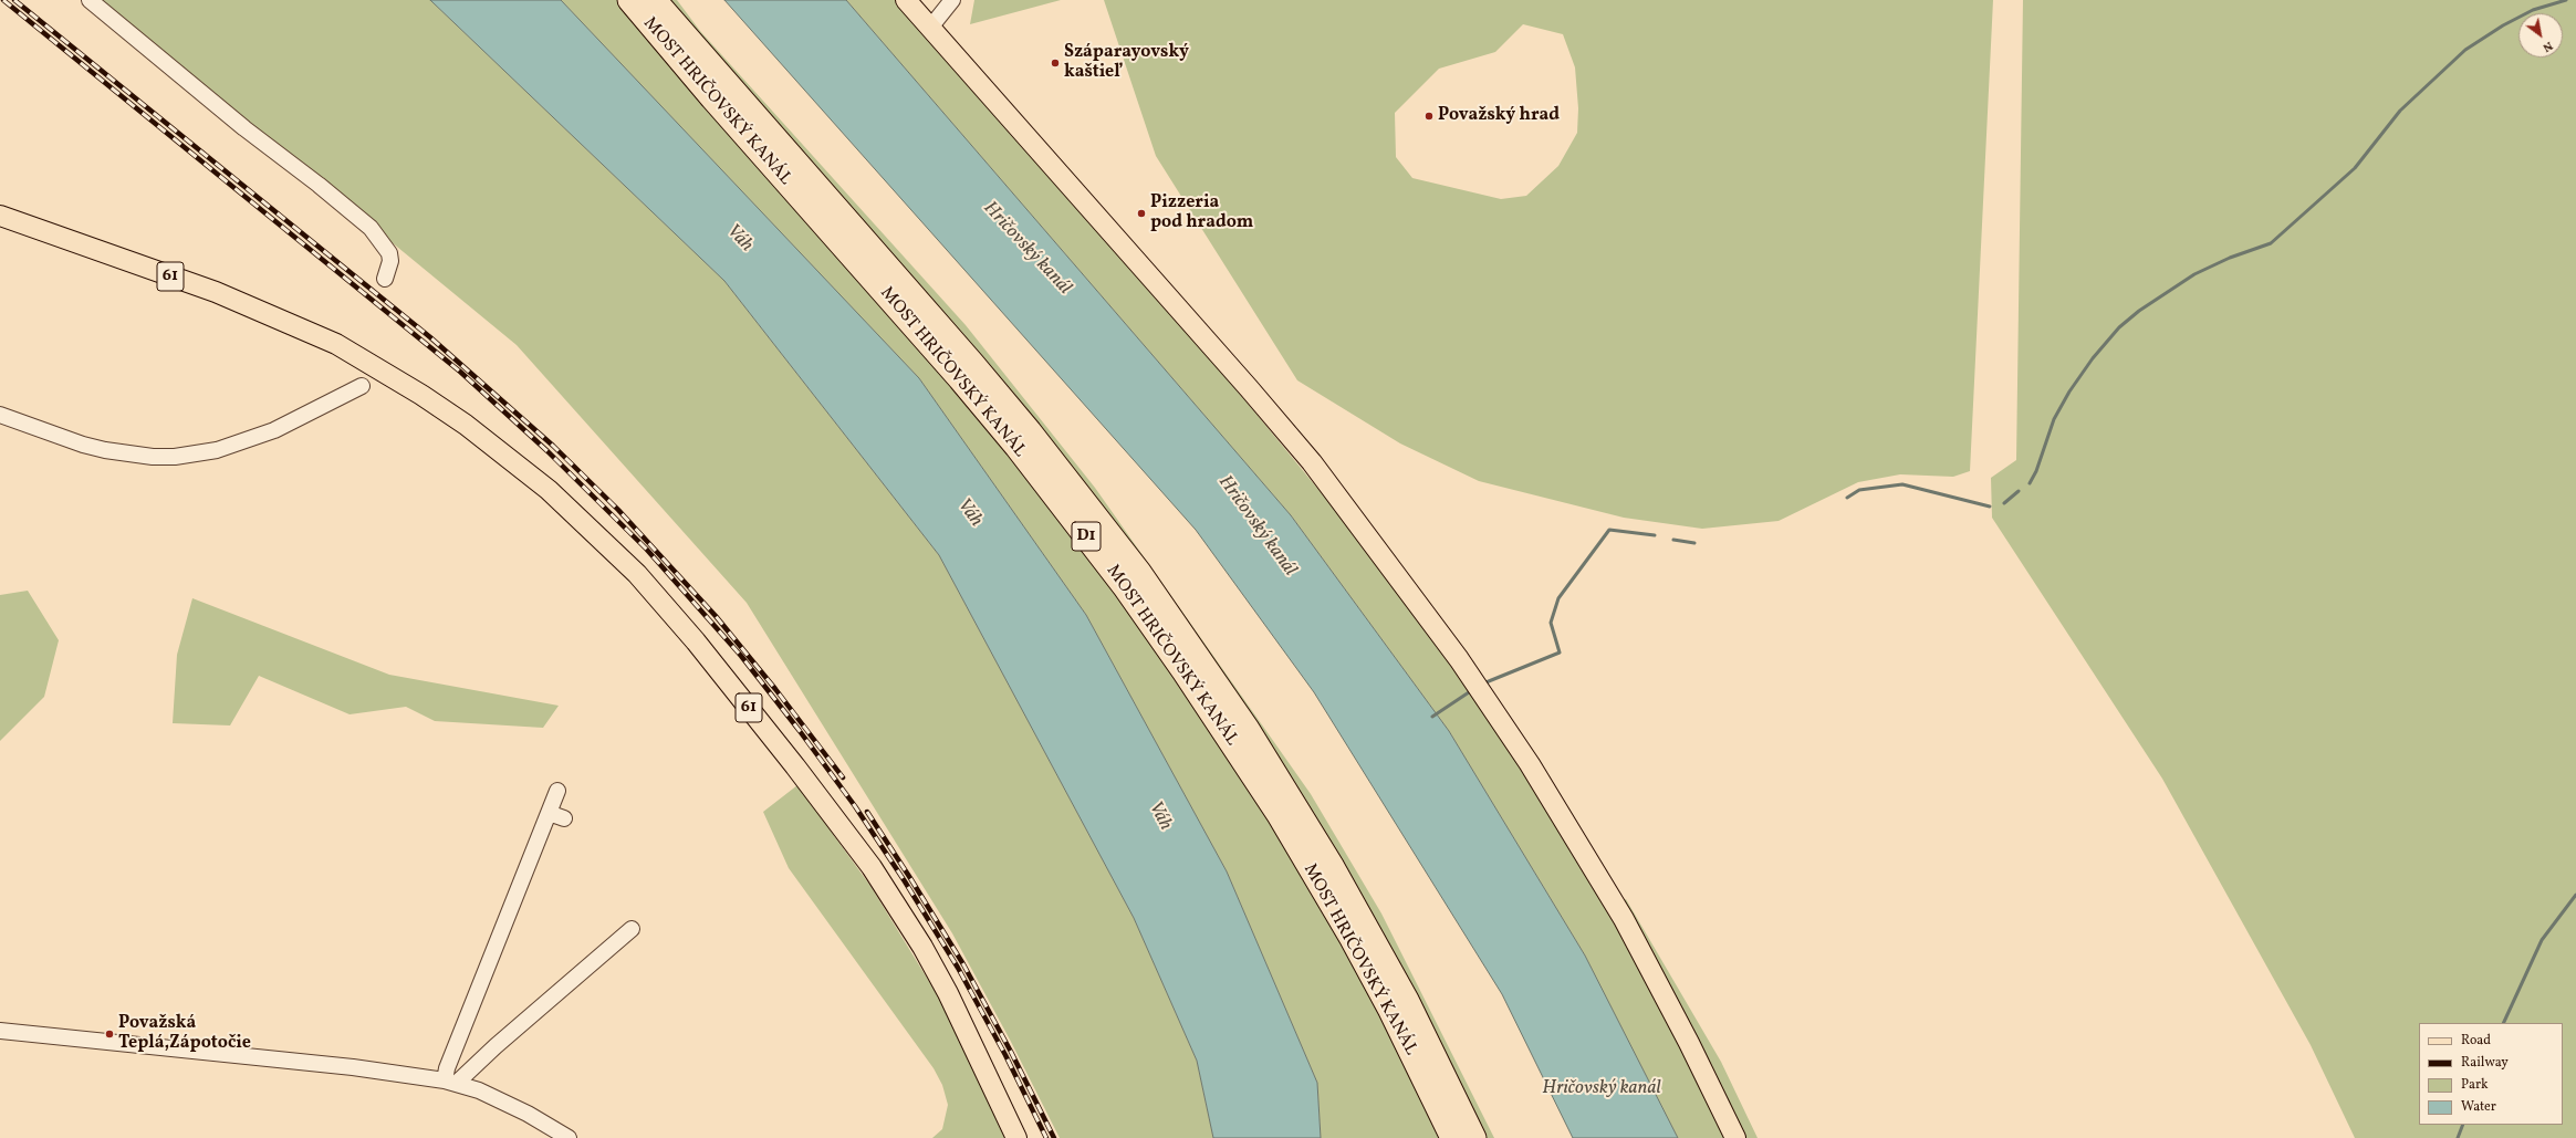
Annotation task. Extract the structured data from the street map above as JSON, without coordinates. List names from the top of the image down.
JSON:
{
  "streets": {
    "highway": ["MOST HRIČOVSKÝ KANÁL", "D1"],
    "main road": ["61"]
  },
  "water": ["Váh", "Hričovský kanál"],
  "places": [
    "Száparayovský kaštieľ",
    "Považský hrad",
    "Pizzeria pod hradom",
    "Považská Teplá,Zápotočie"
  ],
  "legend": [
    "Road",
    "Railway",
    "Park",
    "Water"
  ],
  "north": "bottom right"
}
